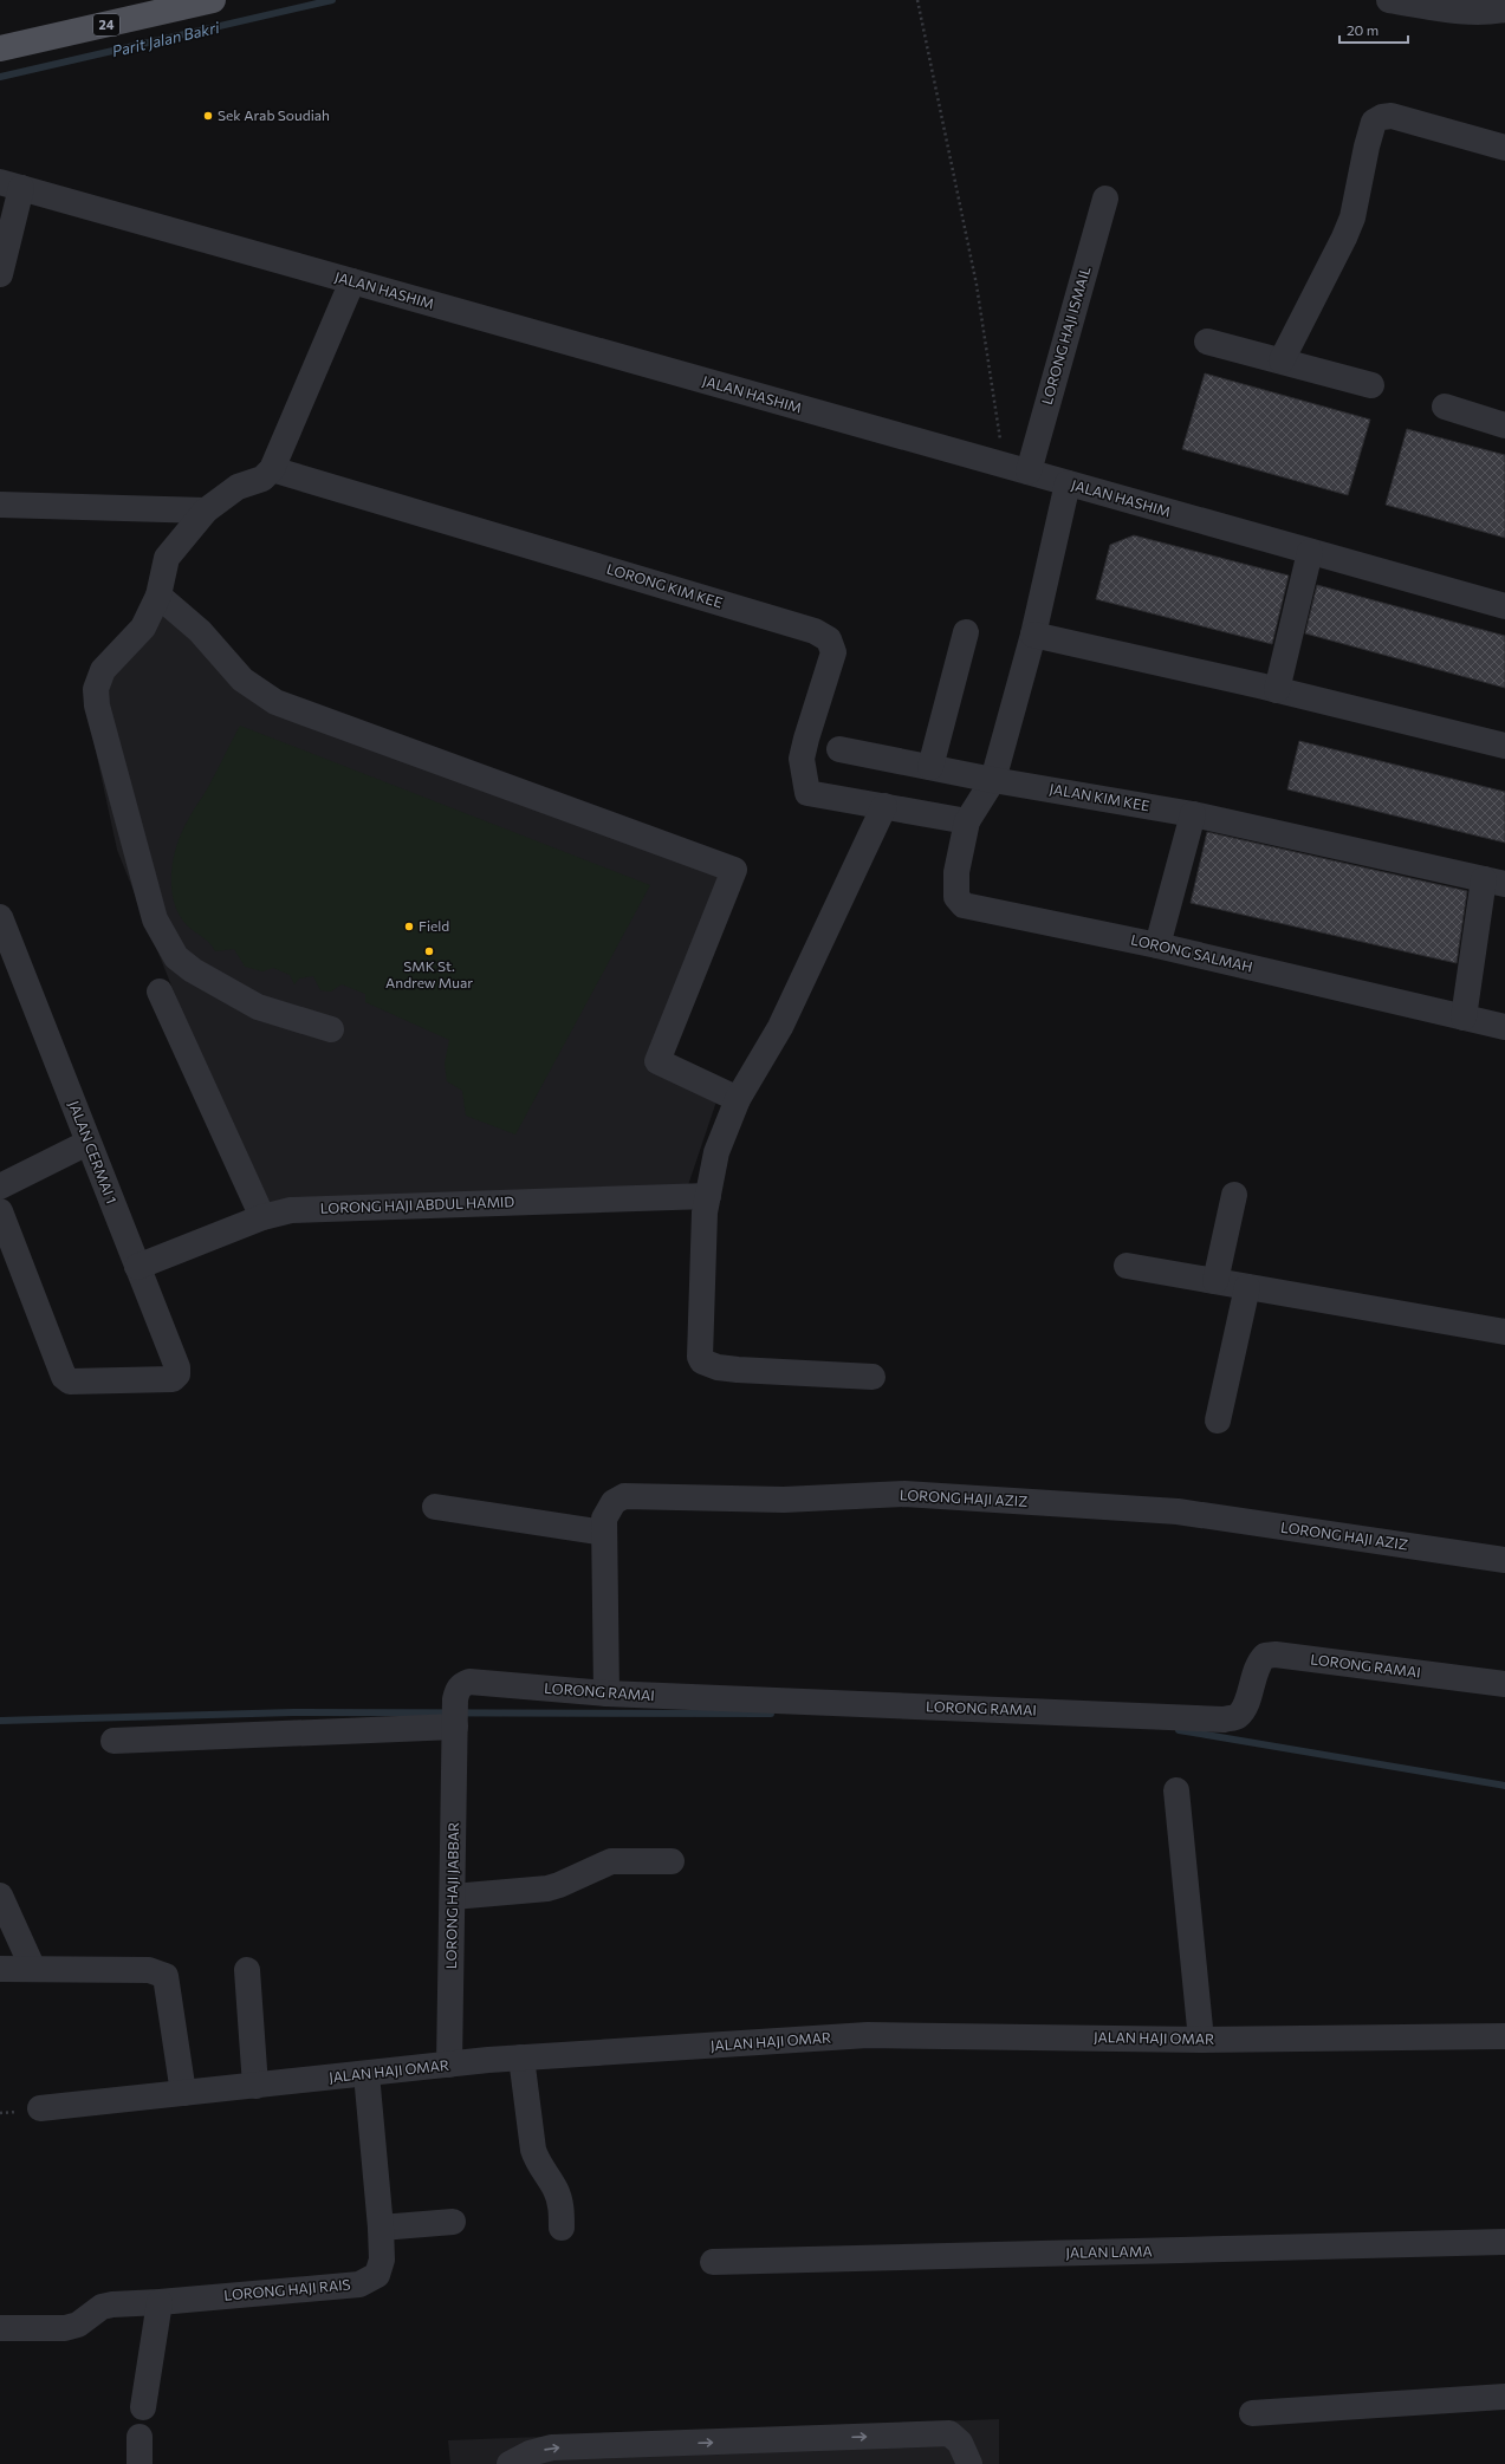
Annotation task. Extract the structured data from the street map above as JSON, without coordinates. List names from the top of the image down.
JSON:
{
  "streets": {
    "main road": ["24"],
    "street": [
      "JALAN HASHIM",
      "LORONG HAJI ISMAIL",
      "LORONG KIM KEE",
      "JALAN KIM KEE",
      "LORONG SALMAH",
      "JALAN CERMAI 1",
      "LORONG HAJI ABDUL HAMID",
      "LORONG HAJI AZIZ",
      "LORONG RAMAI",
      "LORONG HAJI JABBAR",
      "JALAN HAJI OMAR",
      "JALAN LAMA",
      "LORONG HAJI RAIS"
    ]
  },
  "crossings": [
    ["JALAN HASHIM", "LORONG HAJI ISMAIL"],
    ["JALAN CERMAI 1", "LORONG HAJI ABDUL HAMID"],
    ["LORONG HAJI AZIZ", "LORONG RAMAI"],
    ["LORONG RAMAI", "LORONG HAJI JABBAR"],
    ["LORONG HAJI JABBAR", "JALAN HAJI OMAR"],
    ["JALAN HAJI OMAR", "LORONG HAJI RAIS"]
  ],
  "water": ["Parit Jalan Bakri"],
  "places": ["Sek Arab Soudiah", "Field", "SMK St. Andrew Muar"],
  "scale_bar": "20 m"
}
